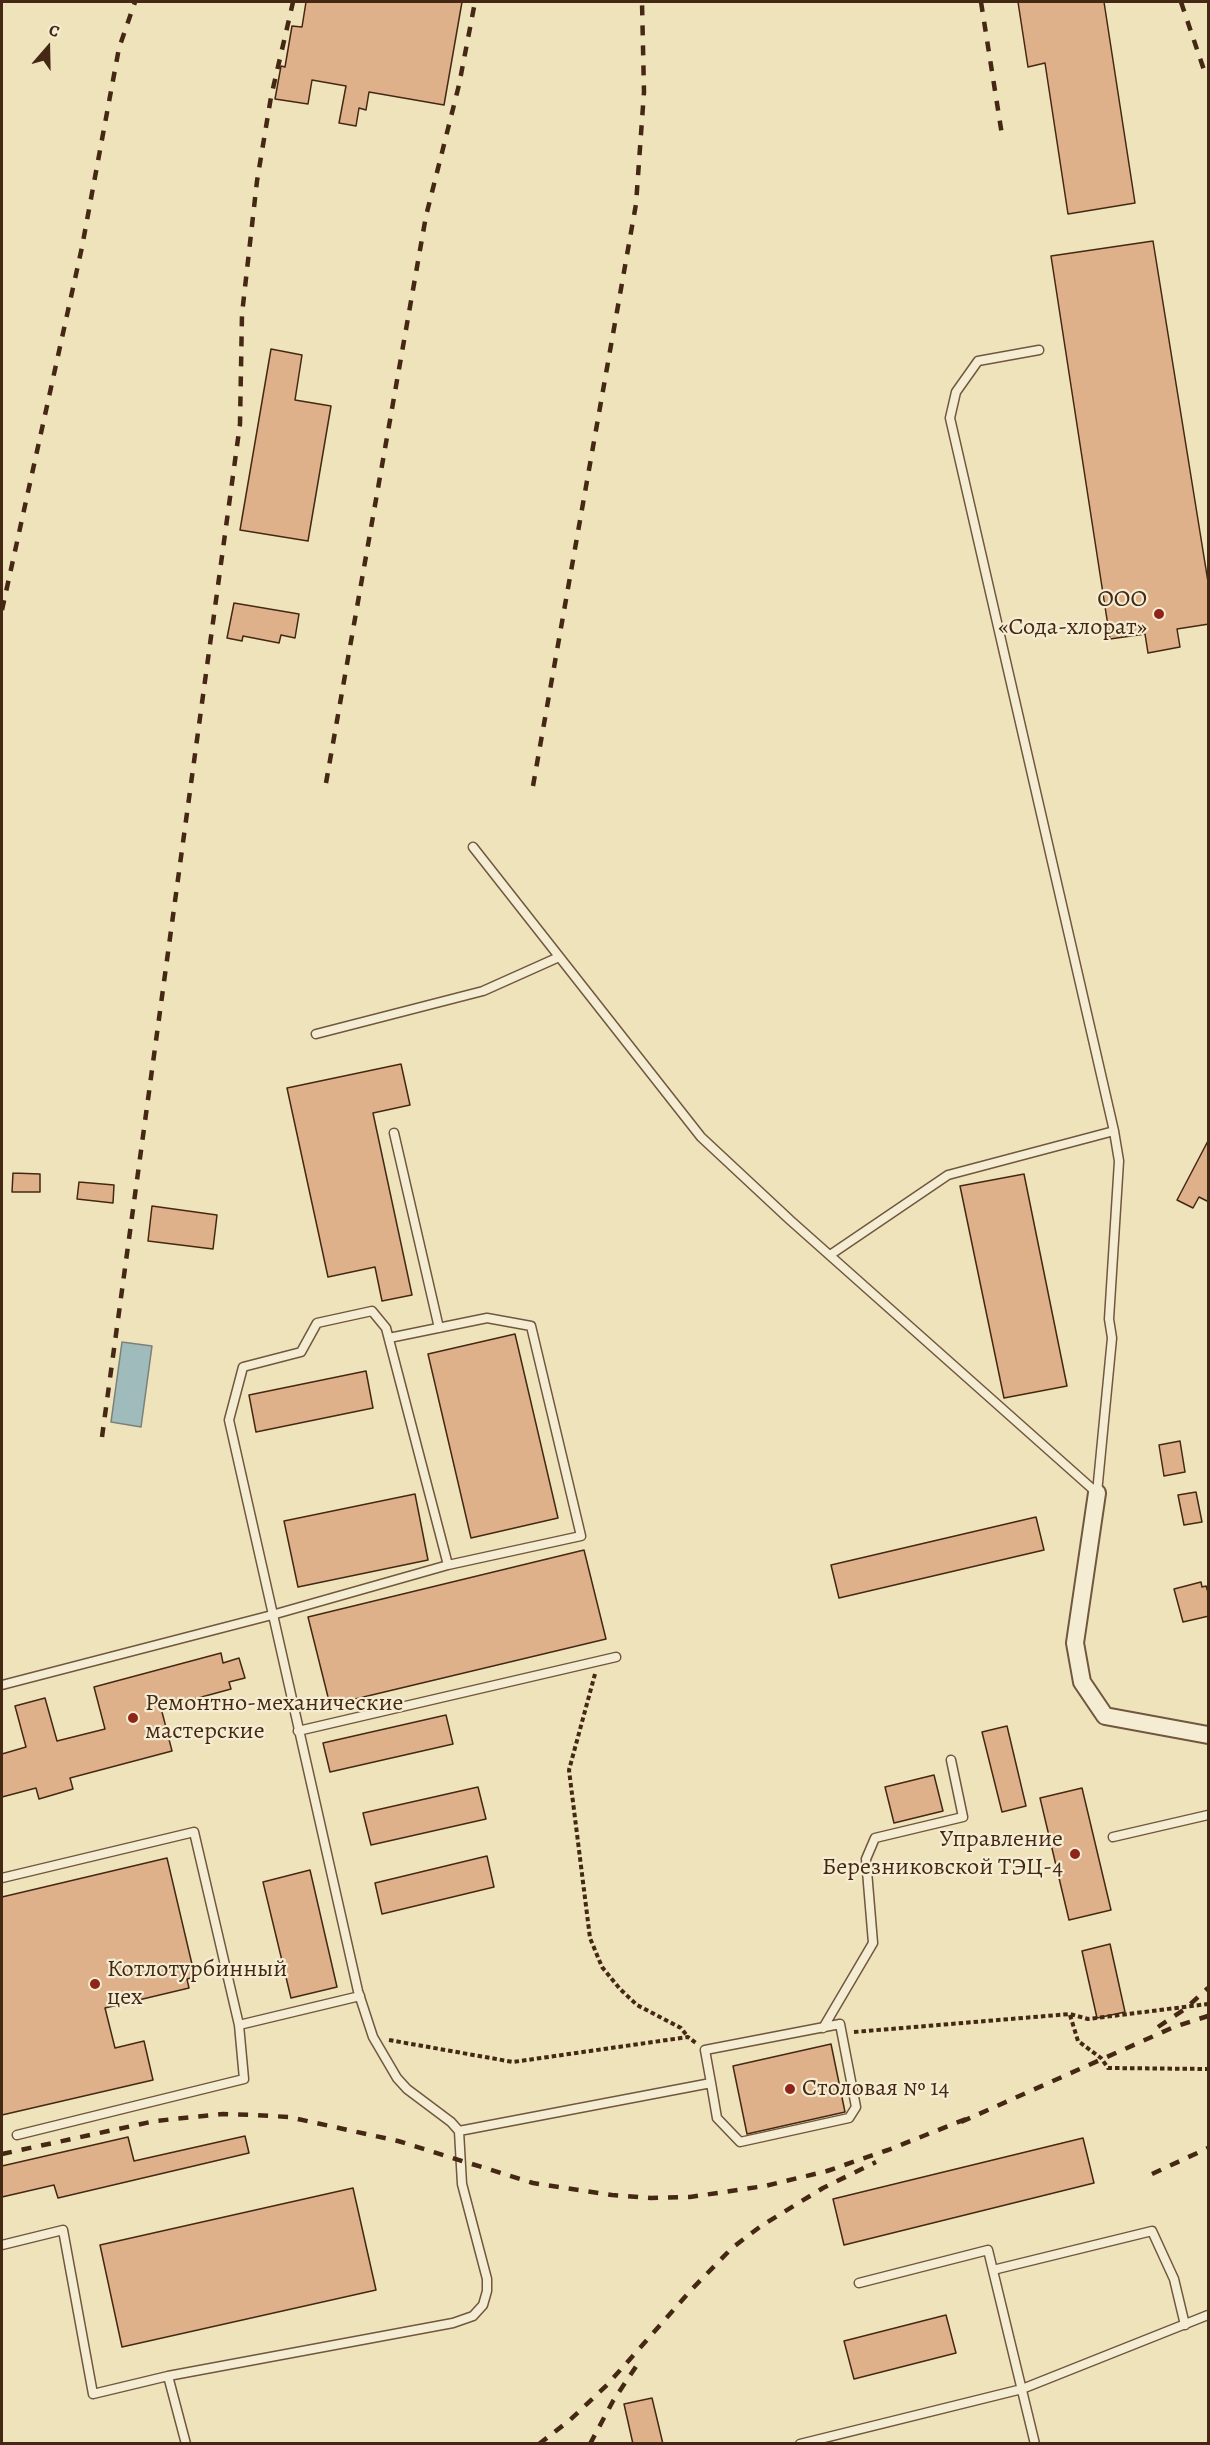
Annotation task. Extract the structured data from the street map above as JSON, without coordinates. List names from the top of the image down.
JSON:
{
  "places": [
    "ООО «Сода-хлорат»",
    "Ремонтно-механические мастерские",
    "Управление Березниковской ТЭЦ-4",
    "Котлотурбинный цех",
    "Cтоловая № 14"
  ],
  "north": "top"
}
